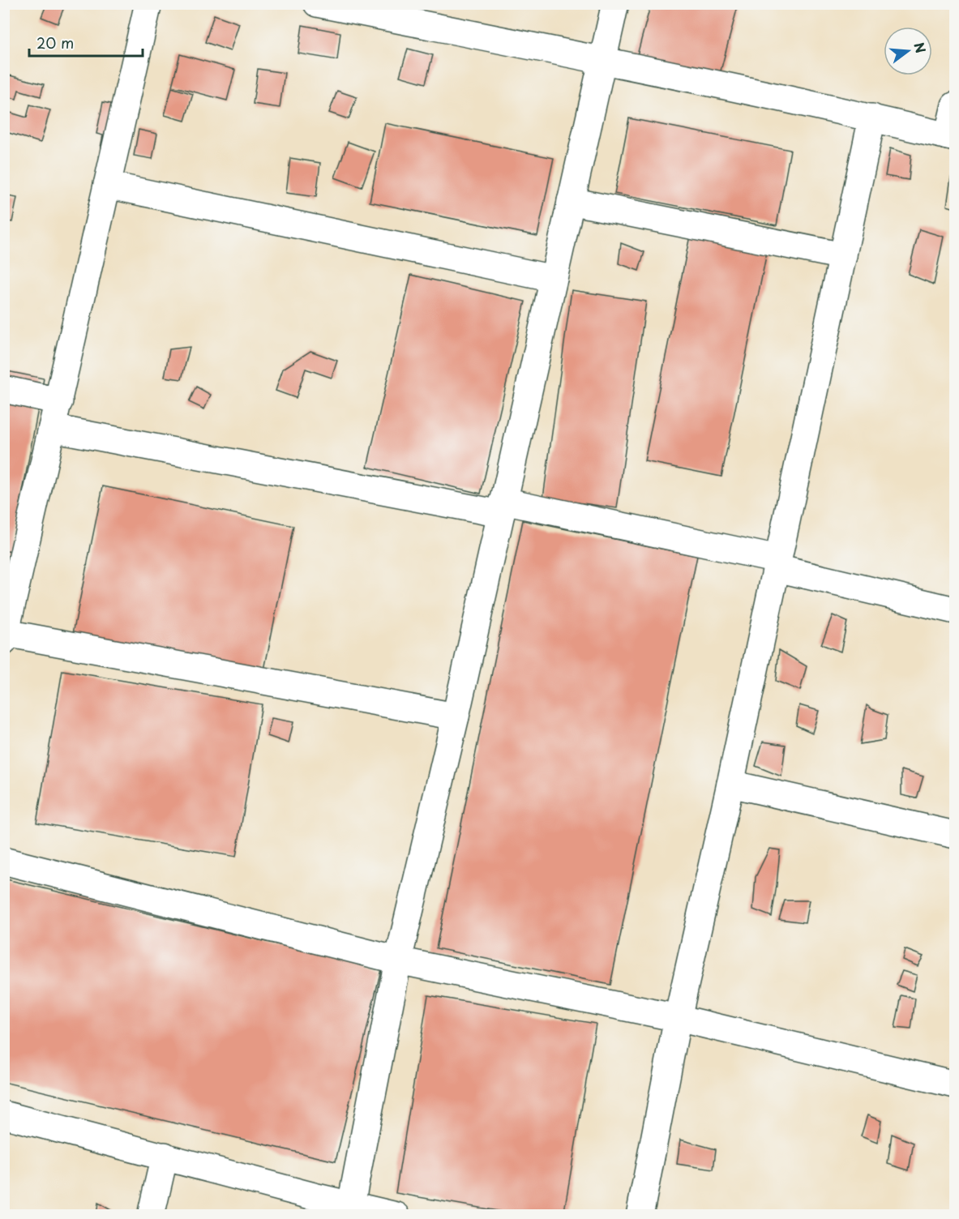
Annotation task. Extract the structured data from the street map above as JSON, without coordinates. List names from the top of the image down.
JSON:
{
  "scale_bar": "20 m",
  "north": "right"
}
